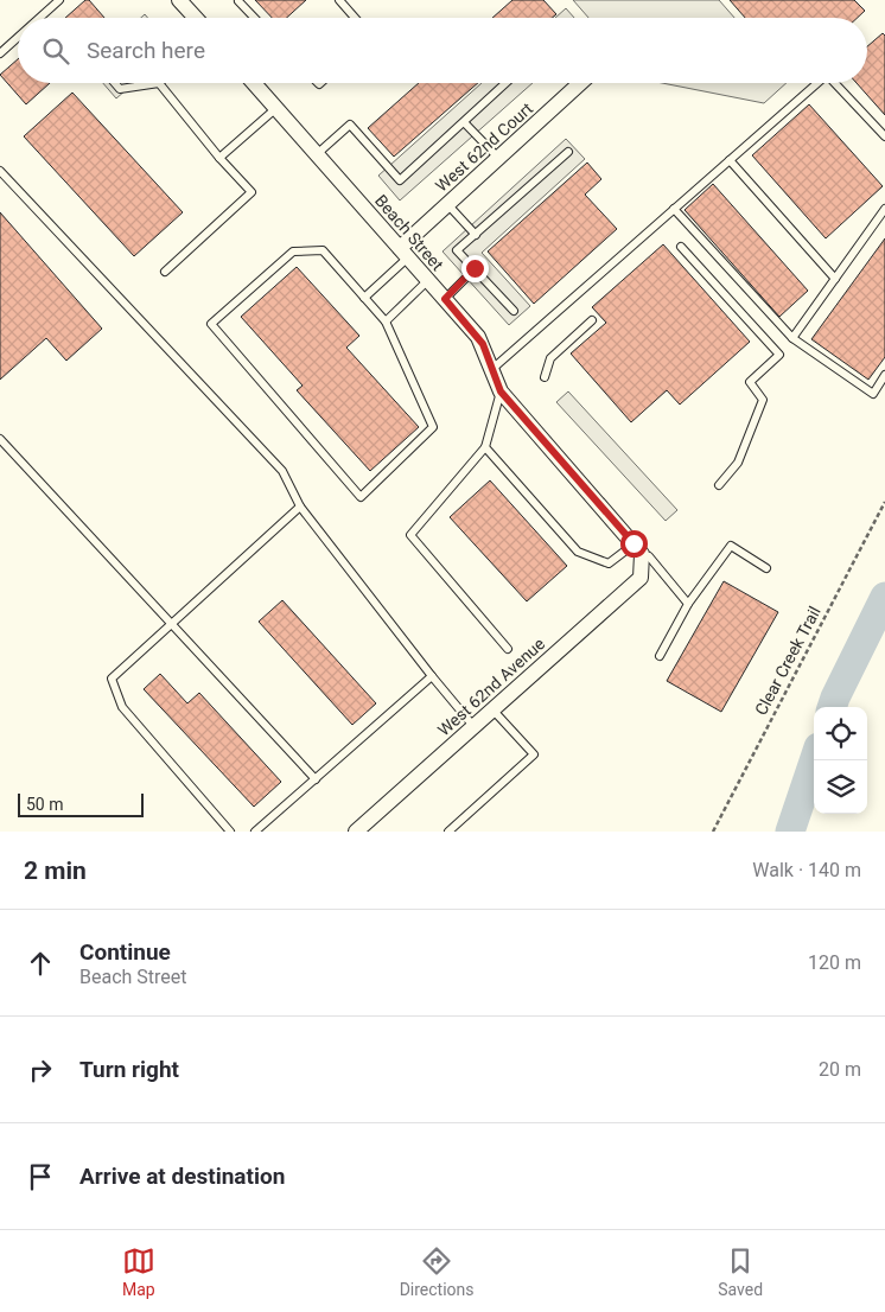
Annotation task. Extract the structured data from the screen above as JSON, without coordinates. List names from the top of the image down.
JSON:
{
  "streets": {
    "street": ["West 62nd Court", "Beach Street", "West 62nd Avenue"],
    "path": ["Clear Creek Trail"]
  },
  "crossings": [
    ["West 62nd Court", "Beach Street"],
    ["Beach Street", "West 62nd Avenue"]
  ],
  "scale_bar": "50 m",
  "page": {
    "search": "Search here",
    "scale": "50 m",
    "heading": ["2 min", "Walk · 140 m"],
    "list": [
      ["Continue", "Beach Street", "120 m"],
      ["Turn right", "20 m"],
      "Arrive at destination"
    ],
    "nav": ["Map", "Directions", "Saved"]
  }
}
